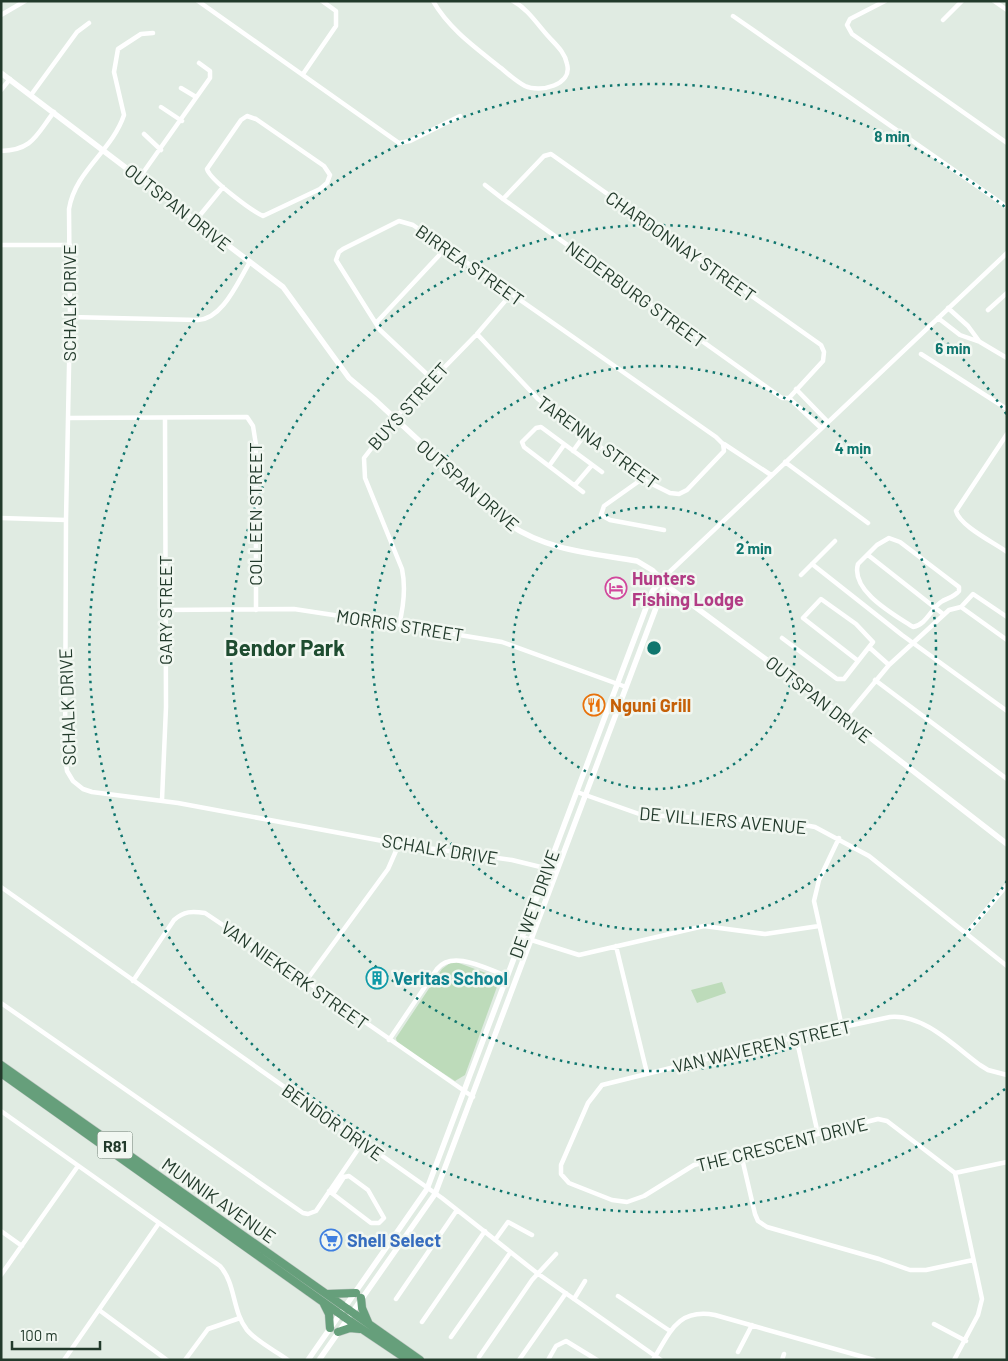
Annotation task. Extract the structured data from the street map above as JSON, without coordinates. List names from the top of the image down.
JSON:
{
  "streets": {
    "main road": ["R81", "MUNNIK AVENUE"],
    "street": [
      "OUTSPAN DRIVE",
      "CHARDONNAY STREET",
      "BIRREA STREET",
      "NEDERBURG STREET",
      "SCHALK DRIVE",
      "BUYS STREET",
      "TARENNA STREET",
      "COLLEEN STREET",
      "GARY STREET",
      "MORRIS STREET",
      "DE VILLIERS AVENUE",
      "DE WET DRIVE",
      "VAN NIEKERK STREET",
      "VAN WAVEREN STREET",
      "BENDOR DRIVE",
      "THE CRESCENT DRIVE"
    ]
  },
  "crossings": [
    ["OUTSPAN DRIVE", "SCHALK DRIVE"],
    ["OUTSPAN DRIVE", "BUYS STREET"],
    ["OUTSPAN DRIVE", "DE WET DRIVE"],
    ["CHARDONNAY STREET", "NEDERBURG STREET"],
    ["BIRREA STREET", "BUYS STREET"],
    ["BIRREA STREET", "TARENNA STREET"],
    ["BIRREA STREET", "DE WET DRIVE"],
    ["NEDERBURG STREET", "DE WET DRIVE"],
    ["SCHALK DRIVE", "COLLEEN STREET"],
    ["SCHALK DRIVE", "GARY STREET"],
    ["SCHALK DRIVE", "DE WET DRIVE"],
    ["BUYS STREET", "TARENNA STREET"],
    ["BUYS STREET", "MORRIS STREET"],
    ["COLLEEN STREET", "GARY STREET"],
    ["COLLEEN STREET", "MORRIS STREET"],
    ["GARY STREET", "MORRIS STREET"],
    ["MORRIS STREET", "DE WET DRIVE"],
    ["DE VILLIERS AVENUE", "DE WET DRIVE"],
    ["DE WET DRIVE", "VAN NIEKERK STREET"],
    ["DE WET DRIVE", "BENDOR DRIVE"],
    ["DE WET DRIVE", "MUNNIK AVENUE"],
    ["VAN NIEKERK STREET", "BENDOR DRIVE"],
    ["VAN WAVEREN STREET", "THE CRESCENT DRIVE"]
  ],
  "districts": ["Bendor Park"],
  "places": {
    "hotel": ["Hunters Fishing Lodge"],
    "restaurant": ["Nguni Grill"],
    "building": ["Veritas School"],
    "supermarket": ["Shell Select"]
  },
  "scale_bar": "100 m",
  "rings": [
    "8 min",
    "6 min",
    "4 min",
    "2 min"
  ]
}
